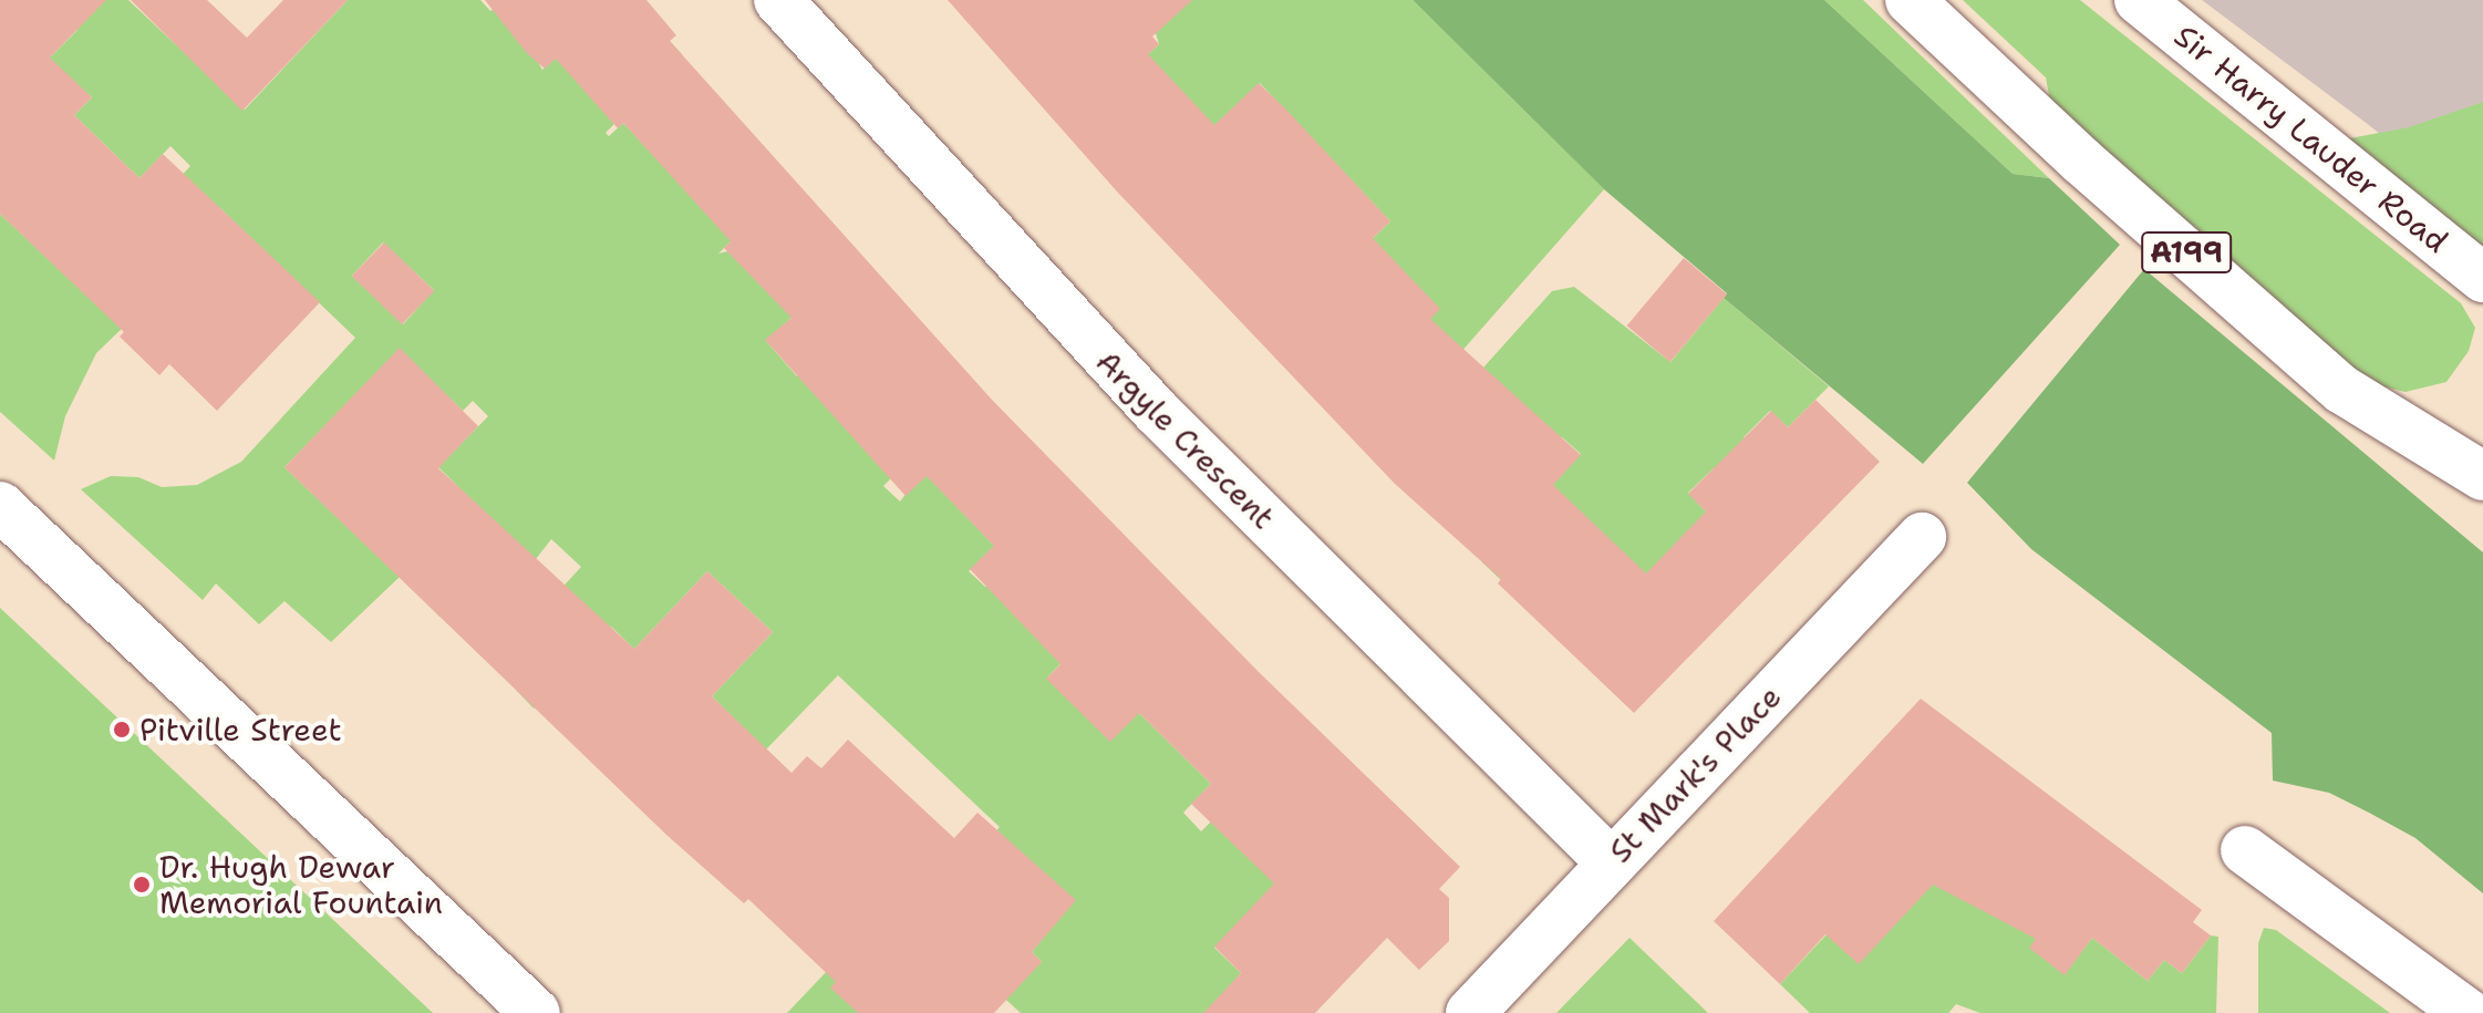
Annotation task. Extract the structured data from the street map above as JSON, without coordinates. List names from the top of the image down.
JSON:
{
  "streets": {
    "street": [
      "Sir Harry Lauder Road",
      "A199",
      "Argyle Crescent",
      "St Mark's Place"
    ]
  },
  "crossings": [
    ["Argyle Crescent", "St Mark's Place"]
  ],
  "places": ["Pitville Street", "Dr. Hugh Dewar Memorial Fountain"]
}
